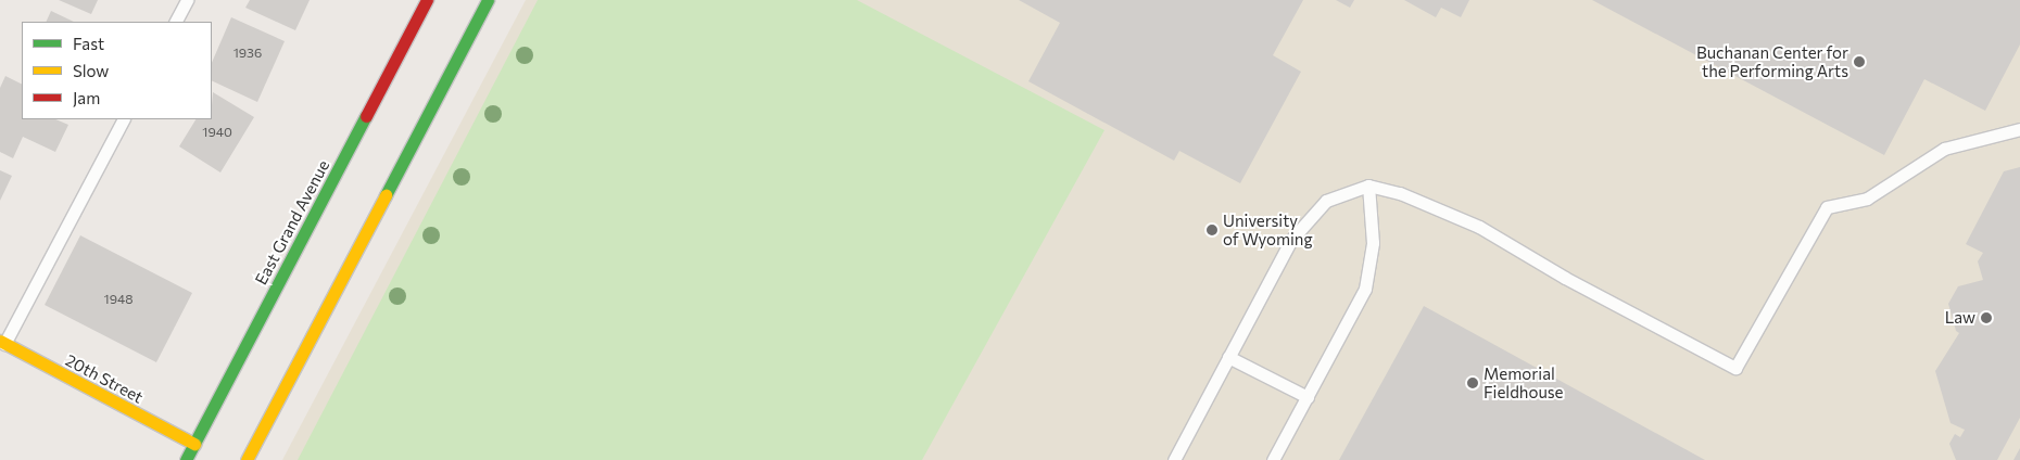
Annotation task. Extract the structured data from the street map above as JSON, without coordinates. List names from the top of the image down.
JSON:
{
  "streets": {
    "main road": ["East Grand Avenue", "20th Street"]
  },
  "crossings": [
    ["East Grand Avenue", "20th Street"]
  ],
  "places": [
    "Buchanan Center for the Performing Arts",
    "University of Wyoming",
    "Law",
    "Memorial Fieldhouse"
  ],
  "house_numbers": ["1936", "1940", "1948"],
  "legend": ["Fast", "Slow", "Jam"]
}
